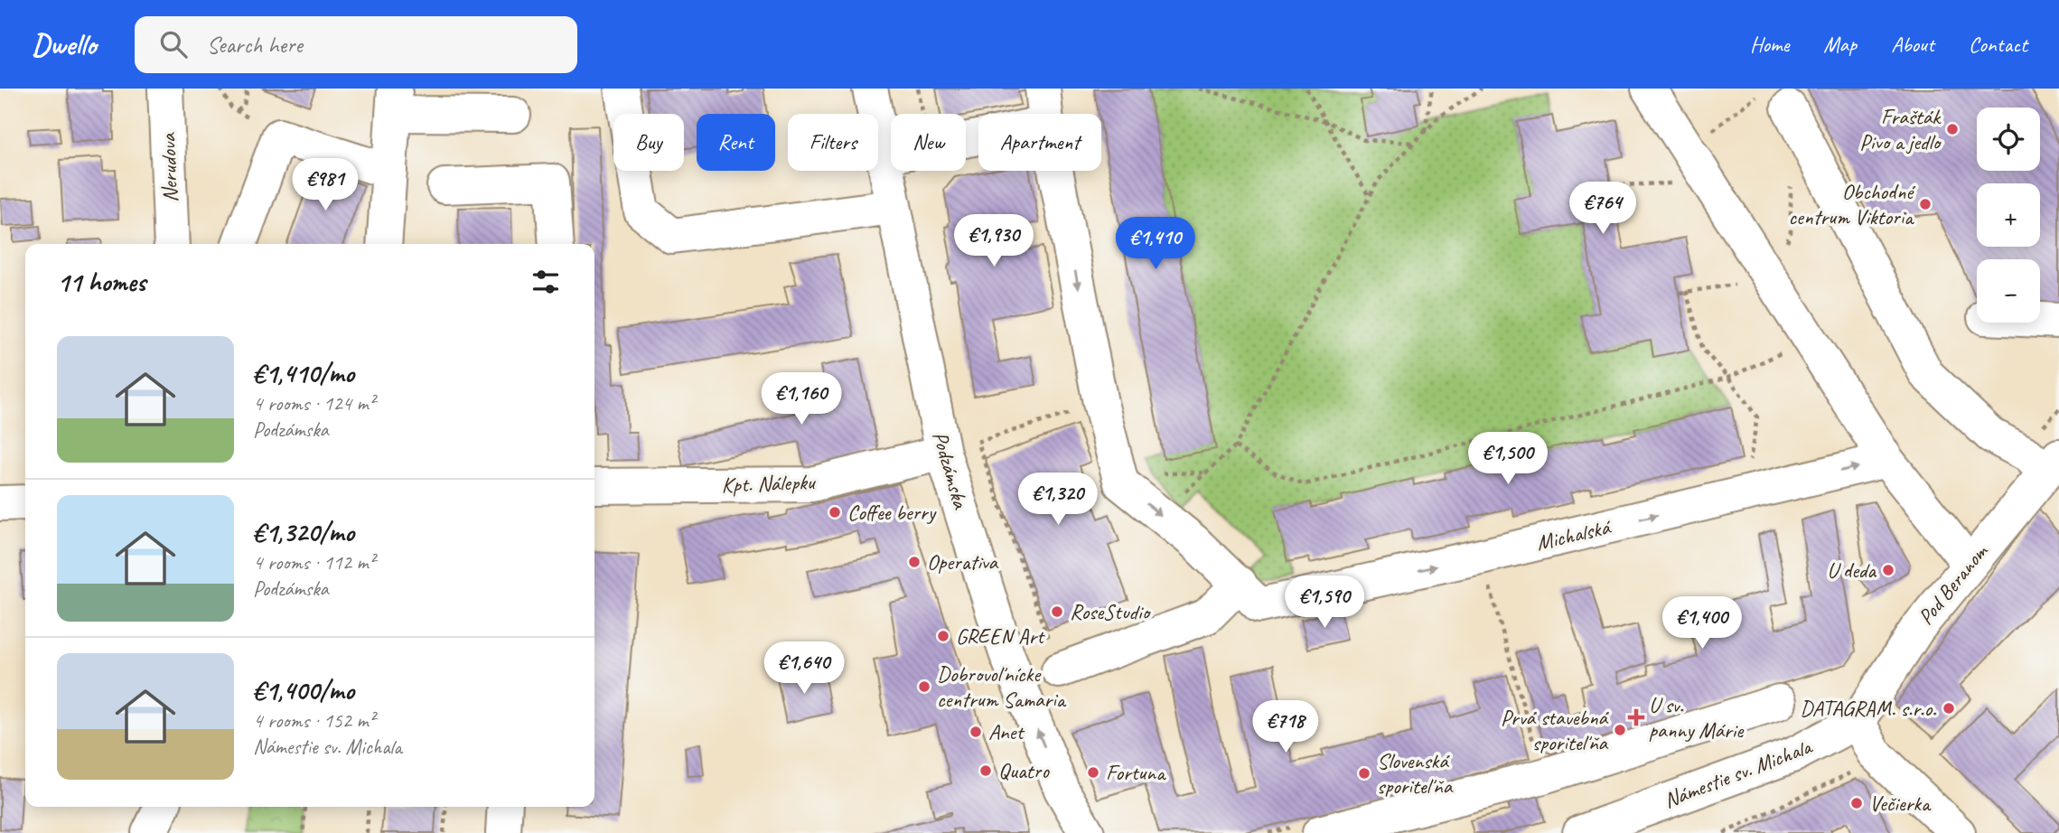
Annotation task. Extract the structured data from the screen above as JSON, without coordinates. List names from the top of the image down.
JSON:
{
  "streets": {
    "street": [
      "Nerudova",
      "Podzámska",
      "Kpt. Nálepku",
      "Michalská",
      "Pod Beranom",
      "Námestie sv. Michala"
    ]
  },
  "crossings": [
    ["Podzámska", "Kpt. Nálepku"],
    ["Pod Beranom", "Námestie sv. Michala"]
  ],
  "places": {
    "other": [
      "Frašták Pivo a jedlo",
      "Obchodné centrum Viktoria",
      "Coffee berry",
      "Operativa",
      "U deda",
      "RoseStudio",
      "GREEN Art",
      "Dobrovoľnícke centrum Samaria",
      "DATAGRAM. s.r.o.",
      "Prvá stavebná sporiteľňa",
      "Anet",
      "Quatro",
      "Fortuna",
      "Slovenská sporiteľňa",
      "Večierka"
    ],
    "health": ["U sv. panny Márie"]
  },
  "page": {
    "header": "Dwello",
    "search": "Search here",
    "nav": [
      "Home",
      "Map",
      "About",
      "Contact"
    ],
    "map_buttons": ["+", "−"],
    "chip": [
      "Buy",
      "Rent",
      "Filters",
      "New",
      "Apartment"
    ],
    "price": [
      "€981",
      "€764",
      "€1,930",
      "€1,410",
      "€1,160",
      "€1,500",
      "€1,320",
      "€1,590",
      "€1,400",
      "€1,640",
      "€718"
    ],
    "heading": "11 homes",
    "list": [
      {
        "name": "€1,410/mo",
        "note": "4 rooms · 124 m² · Podzámska"
      },
      {
        "name": "€1,320/mo",
        "note": "4 rooms · 112 m² · Podzámska"
      },
      {
        "name": "€1,400/mo",
        "note": "4 rooms · 152 m² · Námestie sv. Michala"
      }
    ]
  }
}
